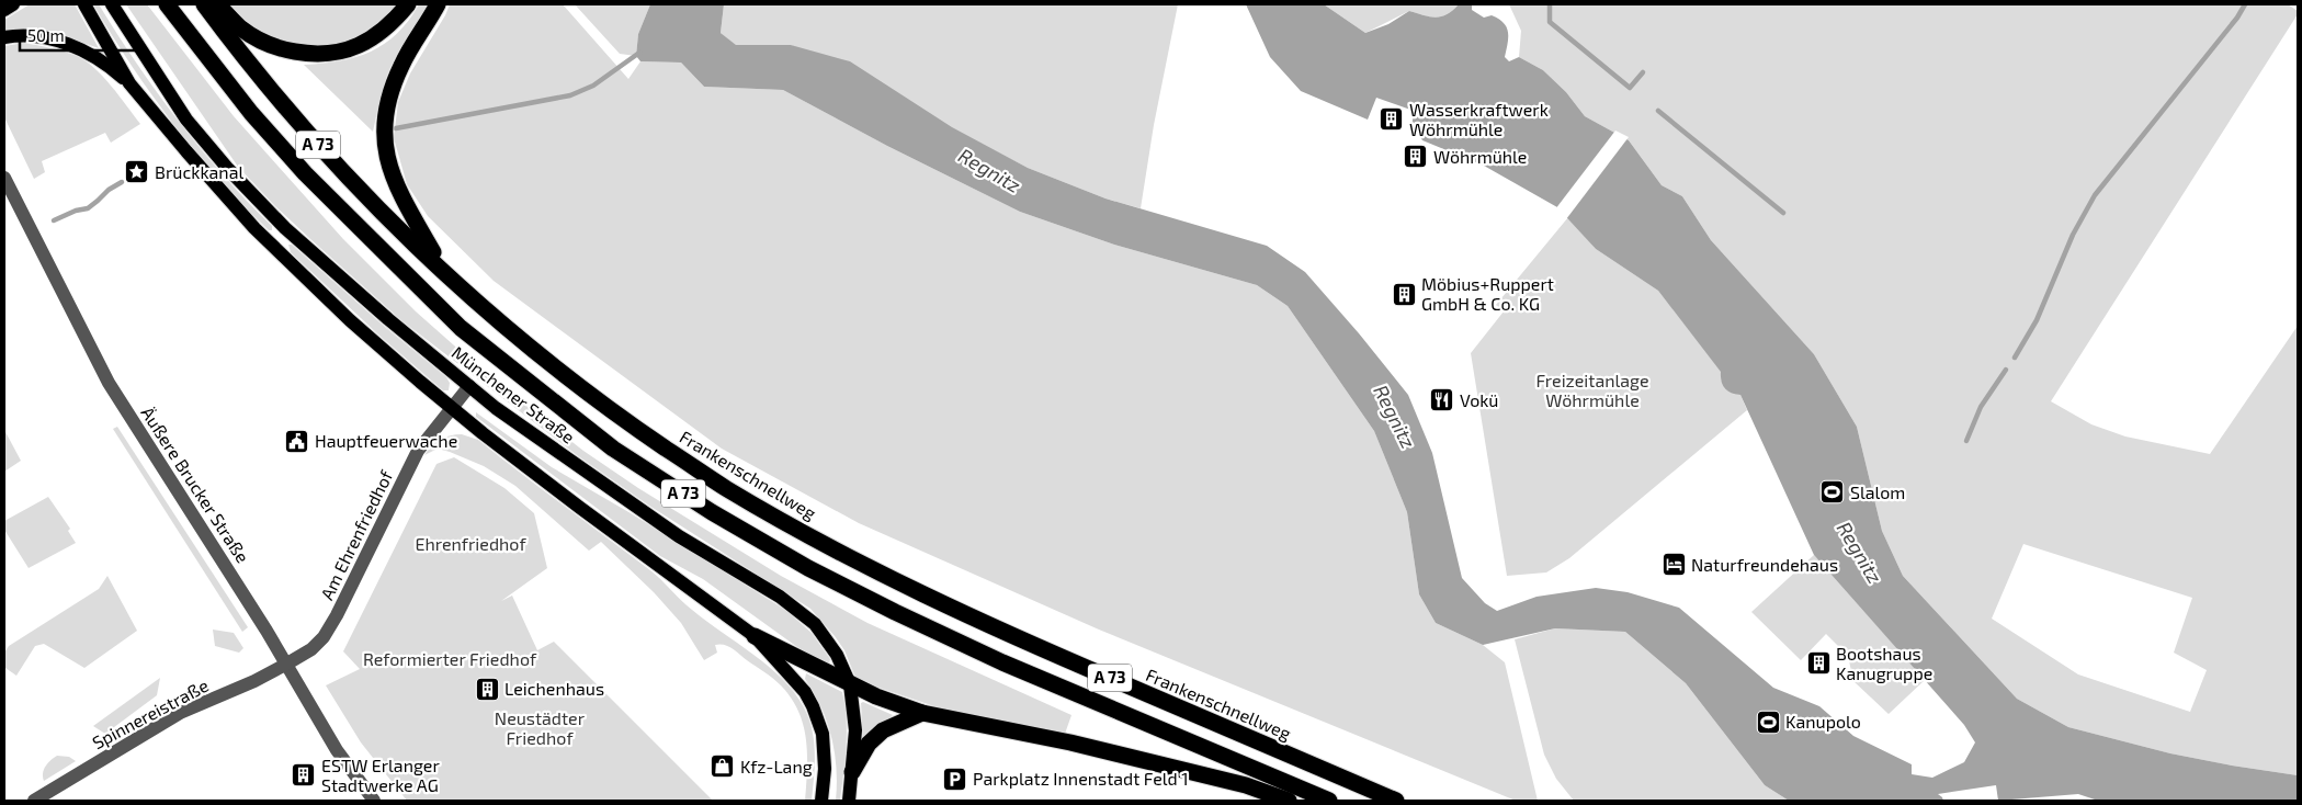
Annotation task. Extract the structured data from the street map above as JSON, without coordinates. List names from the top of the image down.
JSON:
{
  "streets": {
    "highway": ["A 73", "Frankenschnellweg"],
    "main road": ["Münchener Straße"],
    "street": ["Äußere Brucker Straße", "Am Ehrenfriedhof", "Spinnereistraße"]
  },
  "crossings": [
    ["Münchener Straße", "Am Ehrenfriedhof"],
    ["Äußere Brucker Straße", "Am Ehrenfriedhof"],
    ["Äußere Brucker Straße", "Spinnereistraße"],
    ["Am Ehrenfriedhof", "Spinnereistraße"]
  ],
  "water": ["Regnitz"],
  "parks": [
    "Freizeitanlage Wöhrmühle",
    "Ehrenfriedhof",
    "Reformierter Friedhof",
    "Neustädter Friedhof"
  ],
  "places": {
    "building": [
      "Wasserkraftwerk Wöhrmühle",
      "Wöhrmühle",
      "Möbius+Ruppert GmbH & Co. KG",
      "Bootshaus Kanugruppe",
      "Leichenhaus",
      "ESTW Erlanger Stadtwerke AG"
    ],
    "place": ["Brückkanal"],
    "restaurant": ["Vokü"],
    "public building": ["Hauptfeuerwache"],
    "sports": ["Slalom", "Kanupolo"],
    "hotel": ["Naturfreundehaus"],
    "shop": ["Kfz-Lang"],
    "parking": ["Parkplatz Innenstadt Feld 1"]
  },
  "scale_bar": "50 m"
}
